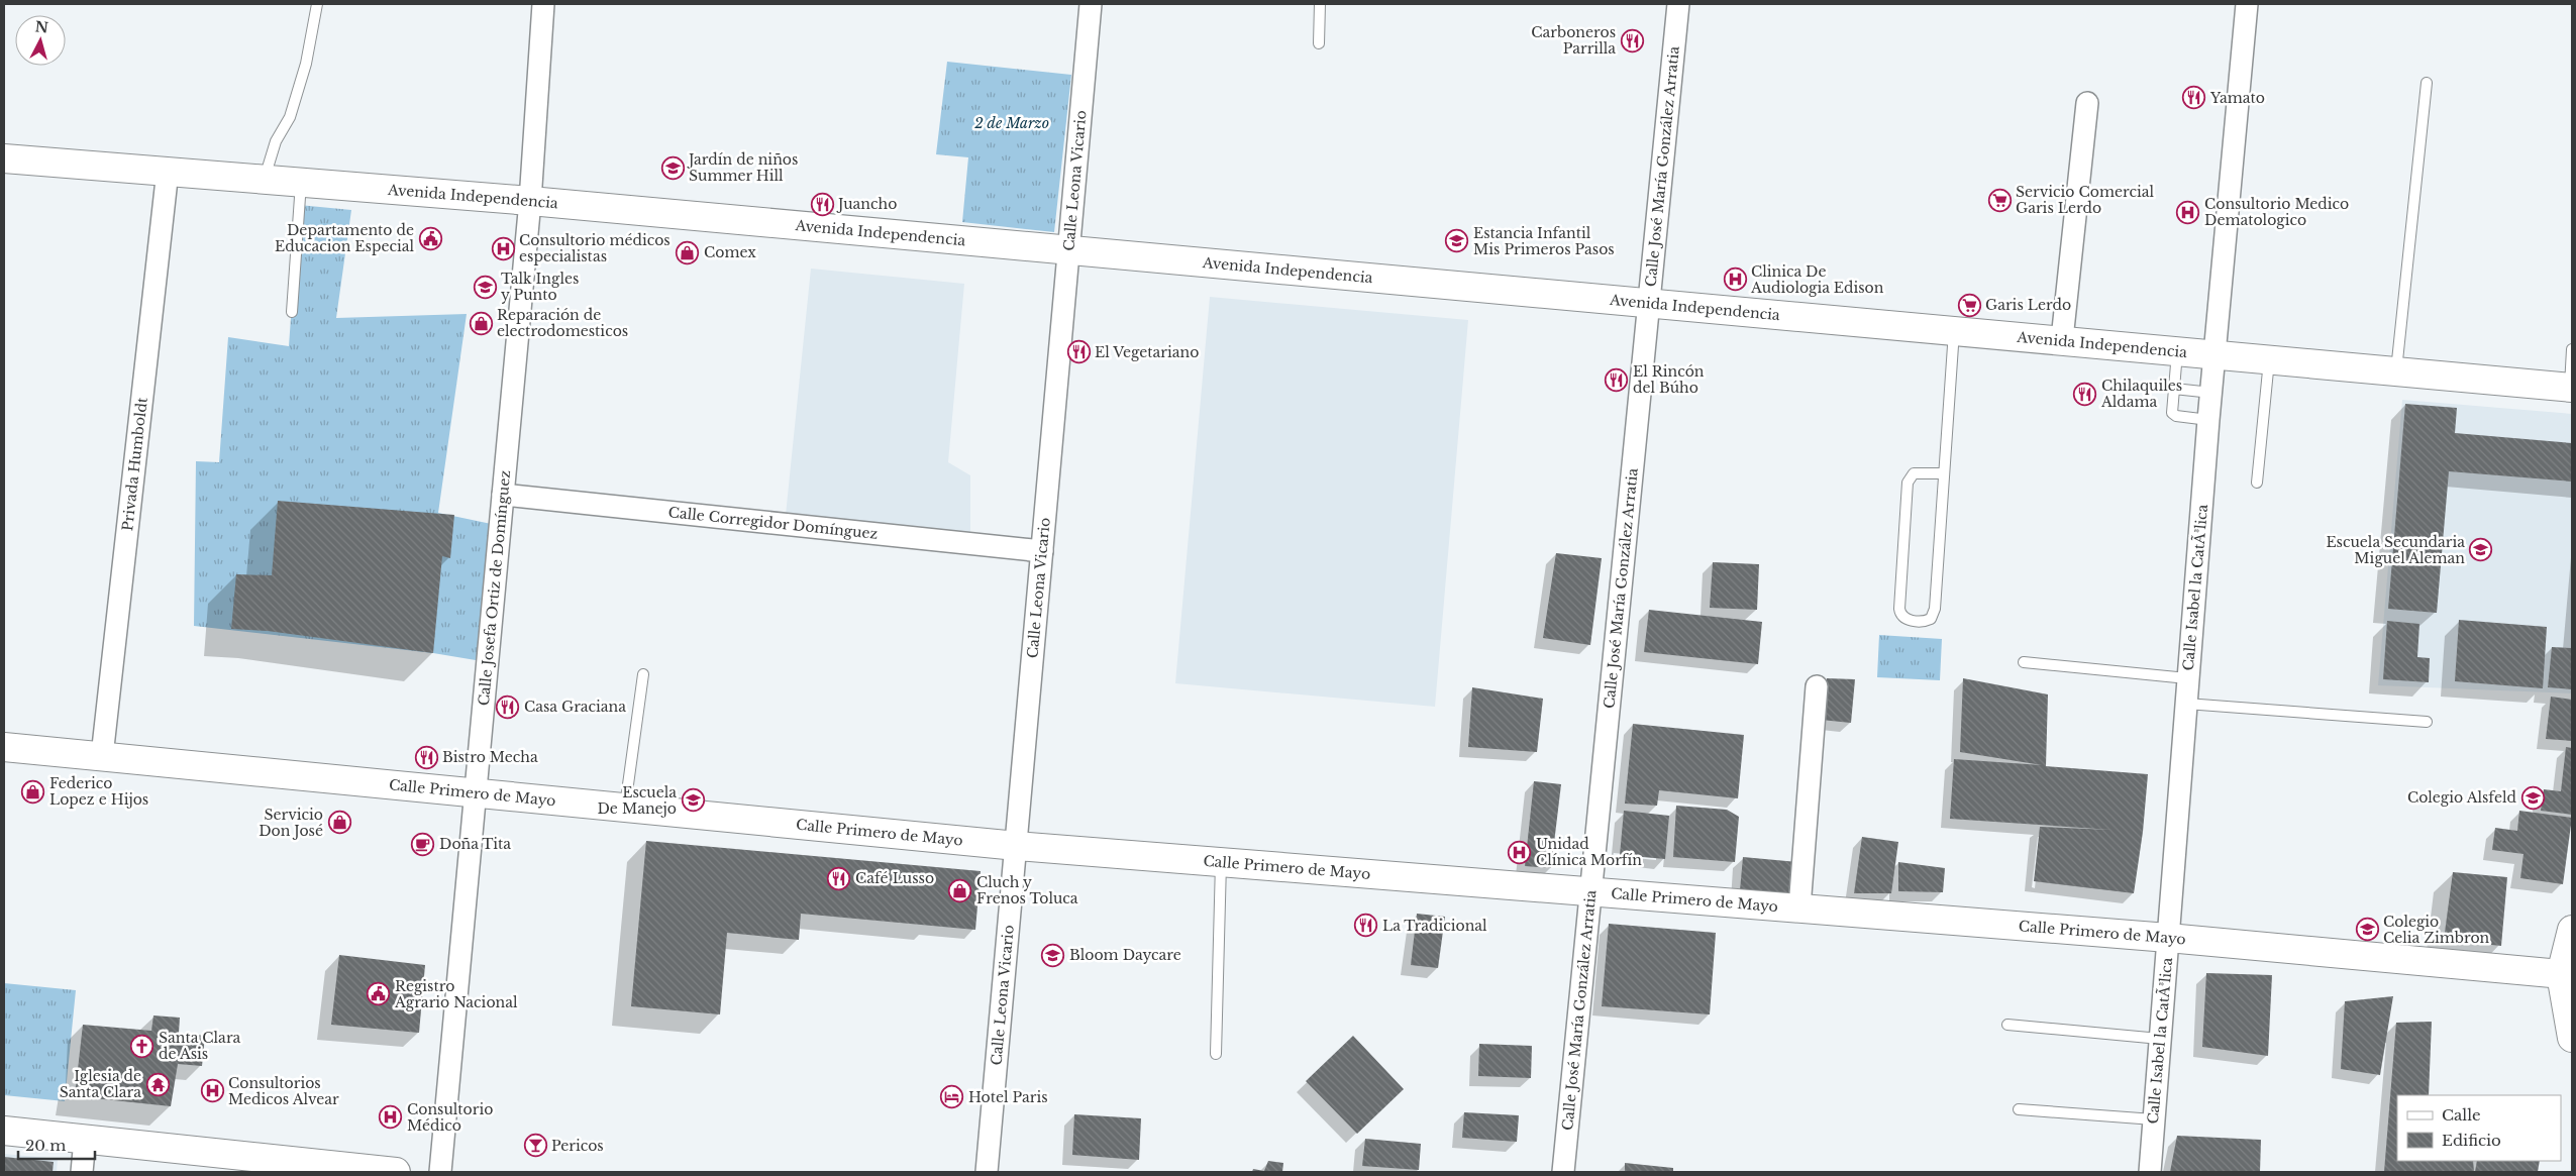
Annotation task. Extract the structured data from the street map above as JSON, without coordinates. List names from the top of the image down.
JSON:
{
  "streets": {
    "main road": ["Avenida Independencia", "Calle Primero de Mayo"],
    "street": [
      "Calle José María González Arratia",
      "Calle Leona Vicario",
      "Privada Humboldt",
      "Calle Corregidor Domínguez",
      "Calle Isabel la CatÃ³lica",
      "Calle Josefa Ortiz de Domínguez"
    ]
  },
  "crossings": [
    ["Calle José María González Arratia", "Avenida Independencia"],
    ["Calle José María González Arratia", "Calle Primero de Mayo"],
    ["Calle Leona Vicario", "Avenida Independencia"],
    ["Calle Leona Vicario", "Calle Corregidor Domínguez"],
    ["Calle Leona Vicario", "Calle Primero de Mayo"],
    ["Avenida Independencia", "Privada Humboldt"],
    ["Avenida Independencia", "Calle Isabel la CatÃ³lica"],
    ["Avenida Independencia", "Calle Josefa Ortiz de Domínguez"],
    ["Privada Humboldt", "Calle Primero de Mayo"],
    ["Calle Corregidor Domínguez", "Calle Josefa Ortiz de Domínguez"],
    ["Calle Isabel la CatÃ³lica", "Calle Primero de Mayo"],
    ["Calle Josefa Ortiz de Domínguez", "Calle Primero de Mayo"]
  ],
  "parks": ["2 de Marzo"],
  "places": {
    "restaurant": [
      "Carboneros Parrilla",
      "Yamato",
      "Juancho",
      "El Vegetariano",
      "El Rincón del Búho",
      "Chilaquiles Aldama",
      "Casa Graciana",
      "Bistro Mecha",
      "Café Lusso",
      "La Tradicional"
    ],
    "school or university": [
      "Jardín de niños Summer Hill",
      "Estancia Infantil Mis Primeros Pasos",
      "Talk Ingles y Punto",
      "Escuela Secundaria Miguel Aleman",
      "Colegio Alsfeld",
      "Escuela De Manejo",
      "Colegio Celia Zimbron",
      "Bloom Daycare"
    ],
    "supermarket": ["Servicio Comercial Garis Lerdo", "Garis Lerdo"],
    "hospital": [
      "Consultorio Medico Dematologico",
      "Consultorio médicos especialistas",
      "Clinica De Audiologia Edison",
      "Unidad Clínica Morfín",
      "Consultorios Medicos Alvear",
      "Consultorio Médico"
    ],
    "public building": ["Departamento de Educacion Especial", "Registro Agrario Nacional"],
    "shop": [
      "Comex",
      "Reparación de electrodomesticos",
      "Federico Lopez e Hijos",
      "Servicio Don José",
      "Cluch y Frenos Toluca"
    ],
    "cafe": ["Doña Tita"],
    "church": ["Santa Clara de Asis"],
    "temple": ["Iglesia de Santa Clara"],
    "hotel": ["Hotel Paris"],
    "bar": ["Pericos"]
  },
  "legend": ["Calle", "Edificio"],
  "scale_bar": "20 m",
  "north": "top"
}
